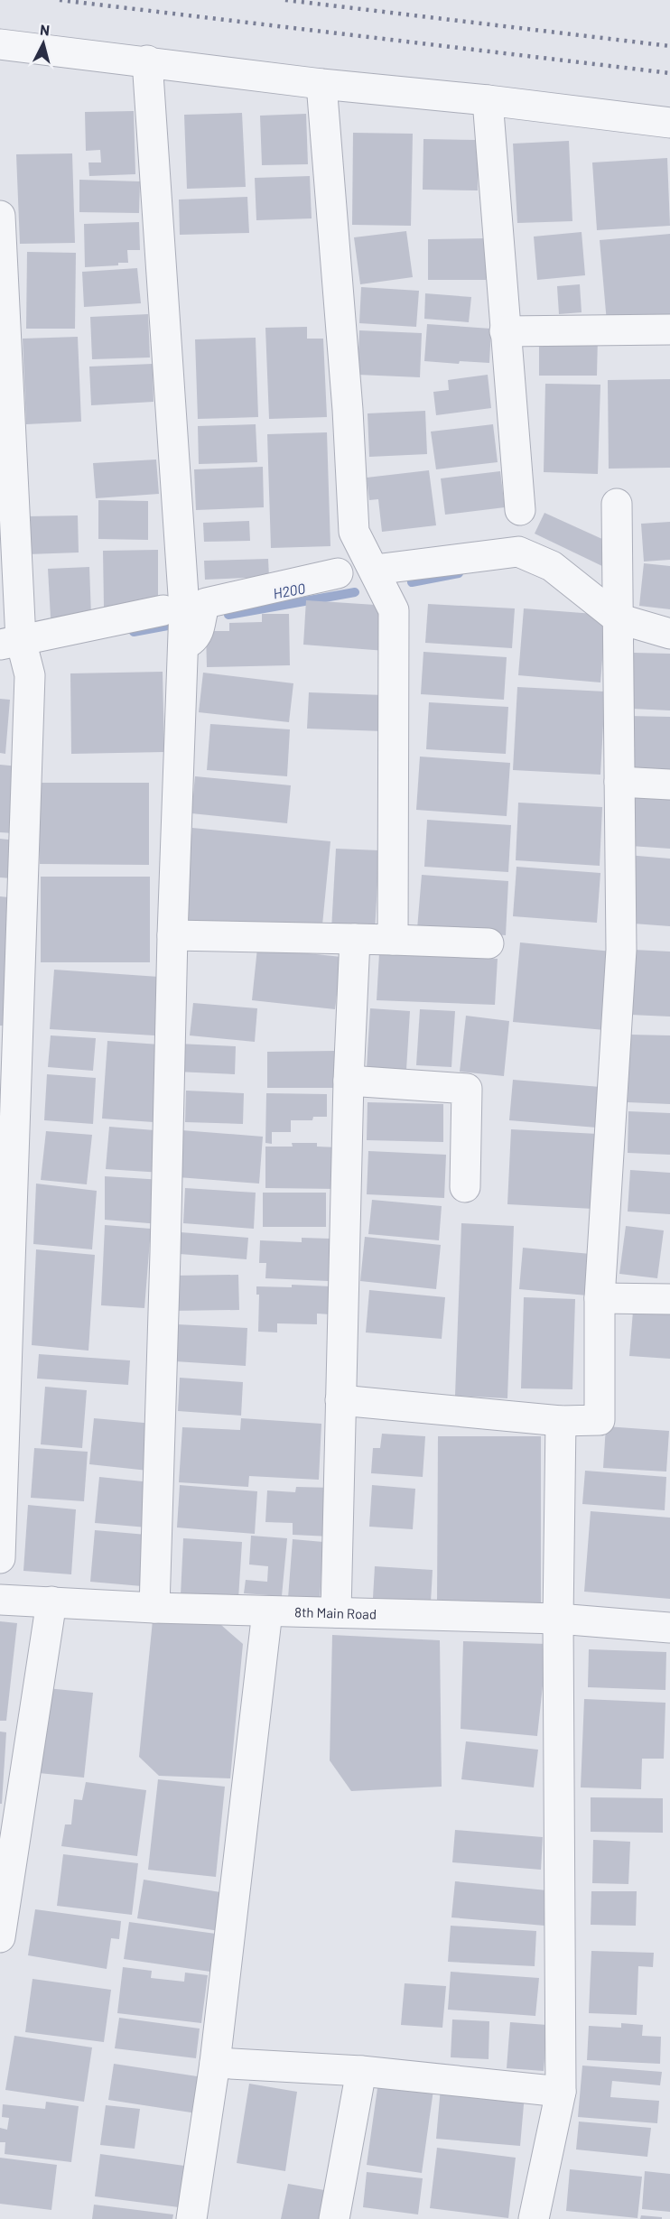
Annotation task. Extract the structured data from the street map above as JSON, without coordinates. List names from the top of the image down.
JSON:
{
  "streets": {
    "street": ["8th Main Road"]
  },
  "water": ["H200"],
  "north": "top"
}
